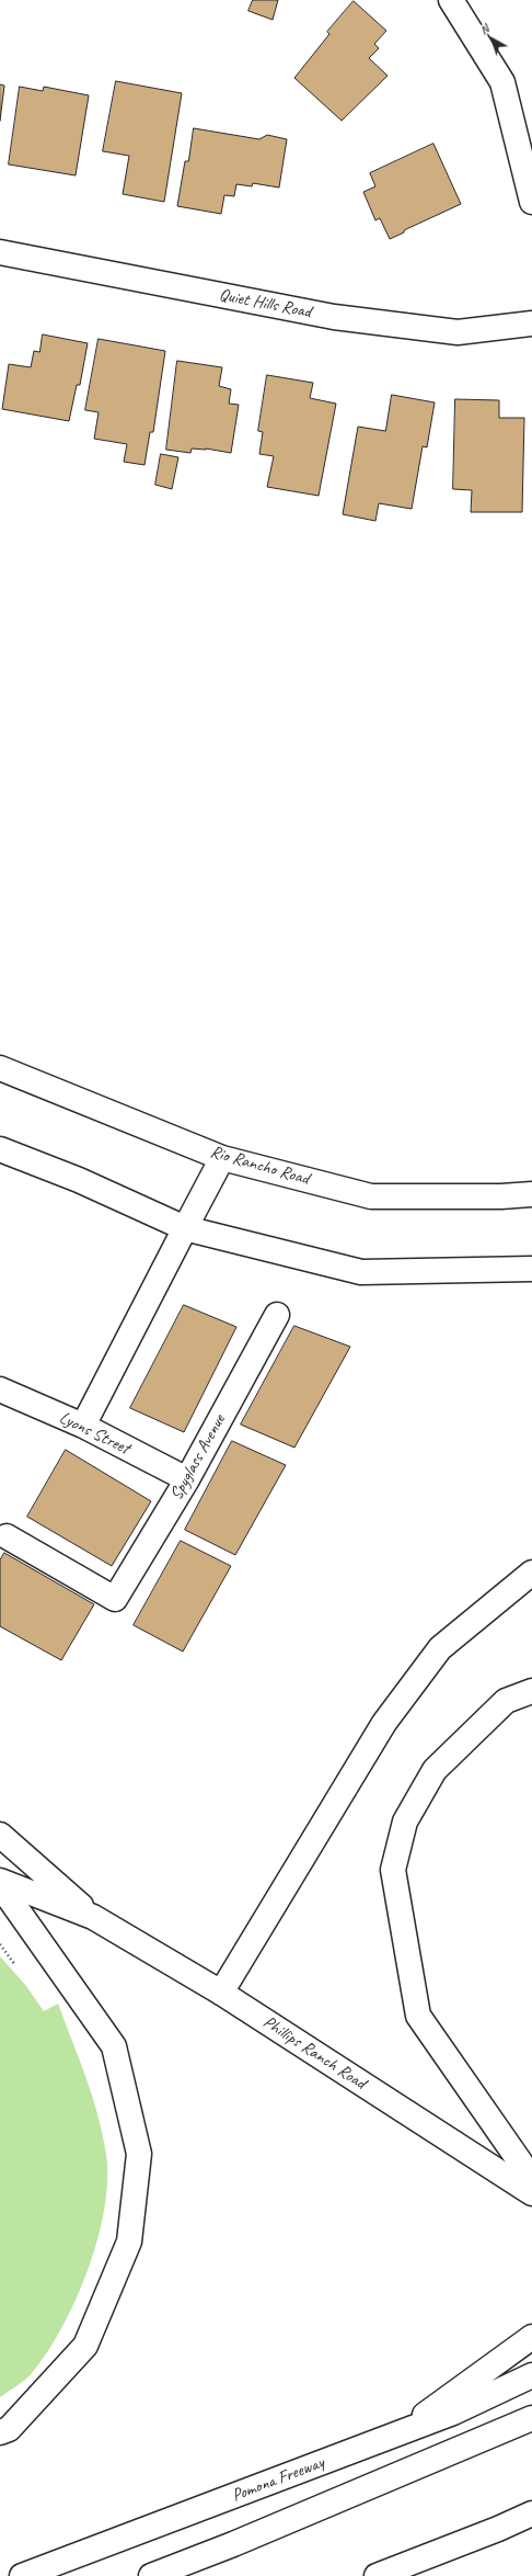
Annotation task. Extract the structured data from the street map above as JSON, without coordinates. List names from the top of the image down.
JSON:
{
  "streets": {
    "main road": [
      "Quiet Hills Road",
      "Rio Rancho Road",
      "Lyons Street",
      "Spyglass Avenue",
      "Phillips Ranch Road",
      "Pomona Freeway"
    ]
  },
  "crossings": [
    ["Lyons Street", "Spyglass Avenue"]
  ],
  "north": "top left"
}
